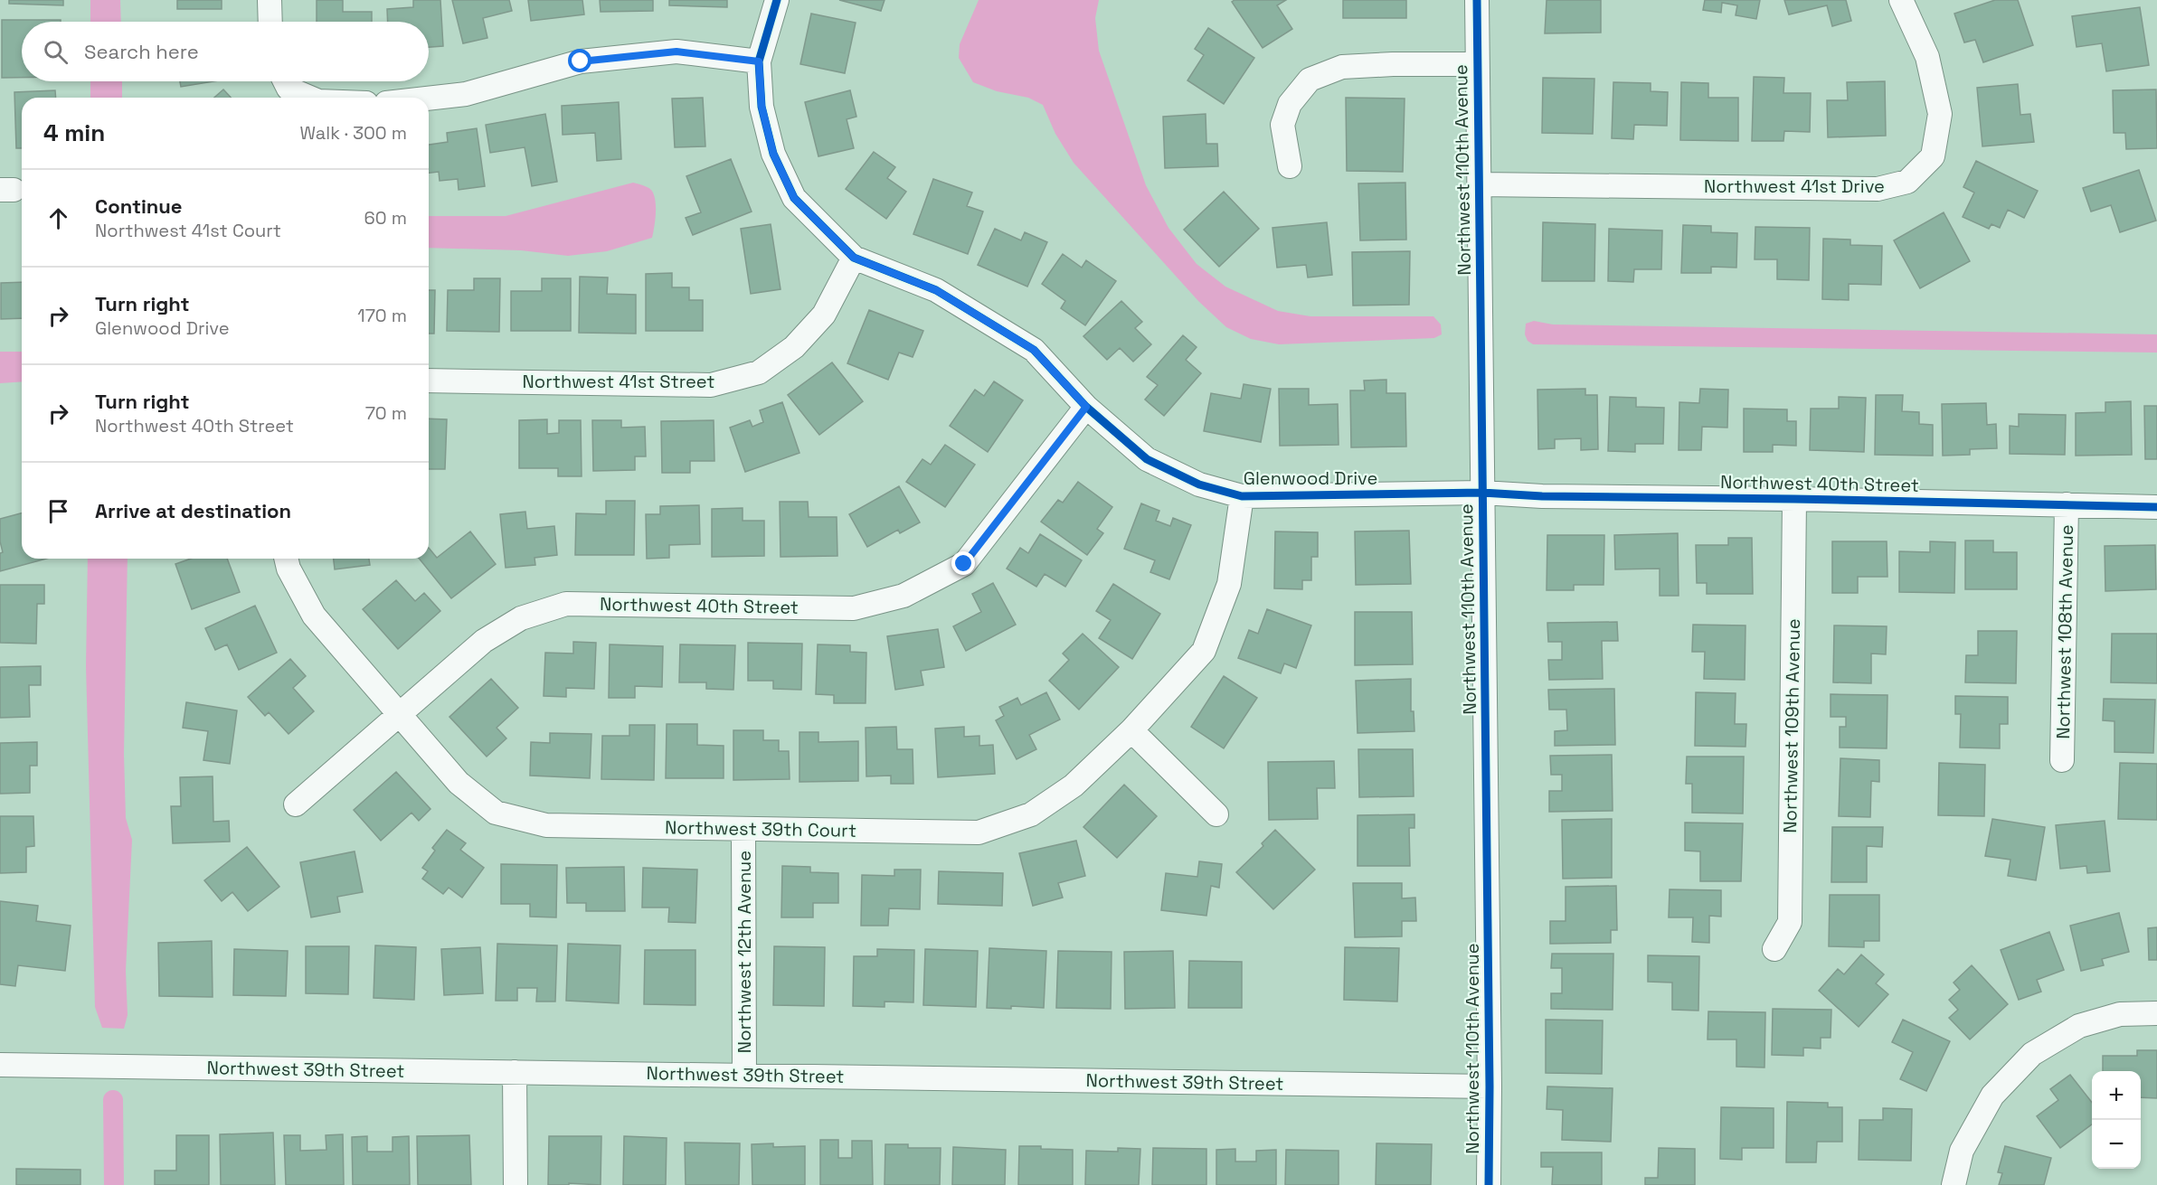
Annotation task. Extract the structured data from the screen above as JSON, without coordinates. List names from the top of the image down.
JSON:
{
  "streets": {
    "street": [
      "Northwest 110th Avenue",
      "Northwest 41st Drive",
      "Northwest 41st Street",
      "Glenwood Drive",
      "Northwest 40th Street",
      "Northwest 108th Avenue",
      "Northwest 109th Avenue",
      "Northwest 39th Court",
      "Northwest 12th Avenue",
      "Northwest 39th Street"
    ]
  },
  "crossings": [
    ["Northwest 110th Avenue", "Northwest 41st Drive"],
    ["Northwest 110th Avenue", "Glenwood Drive"],
    ["Northwest 110th Avenue", "Northwest 40th Street"],
    ["Northwest 110th Avenue", "Northwest 39th Street"],
    ["Northwest 41st Street", "Glenwood Drive"],
    ["Glenwood Drive", "Northwest 40th Street"],
    ["Glenwood Drive", "Northwest 39th Court"],
    ["Northwest 40th Street", "Northwest 108th Avenue"],
    ["Northwest 40th Street", "Northwest 109th Avenue"],
    ["Northwest 40th Street", "Northwest 39th Court"],
    ["Northwest 39th Court", "Northwest 12th Avenue"],
    ["Northwest 12th Avenue", "Northwest 39th Street"]
  ],
  "page": {
    "search": "Search here",
    "heading": ["4 min", "Walk · 300 m"],
    "list": [
      ["Continue", "Northwest 41st Court", "60 m"],
      ["Turn right", "Glenwood Drive", "170 m"],
      ["Turn right", "Northwest 40th Street", "70 m"],
      "Arrive at destination"
    ],
    "map_buttons": ["+", "−"]
  }
}
